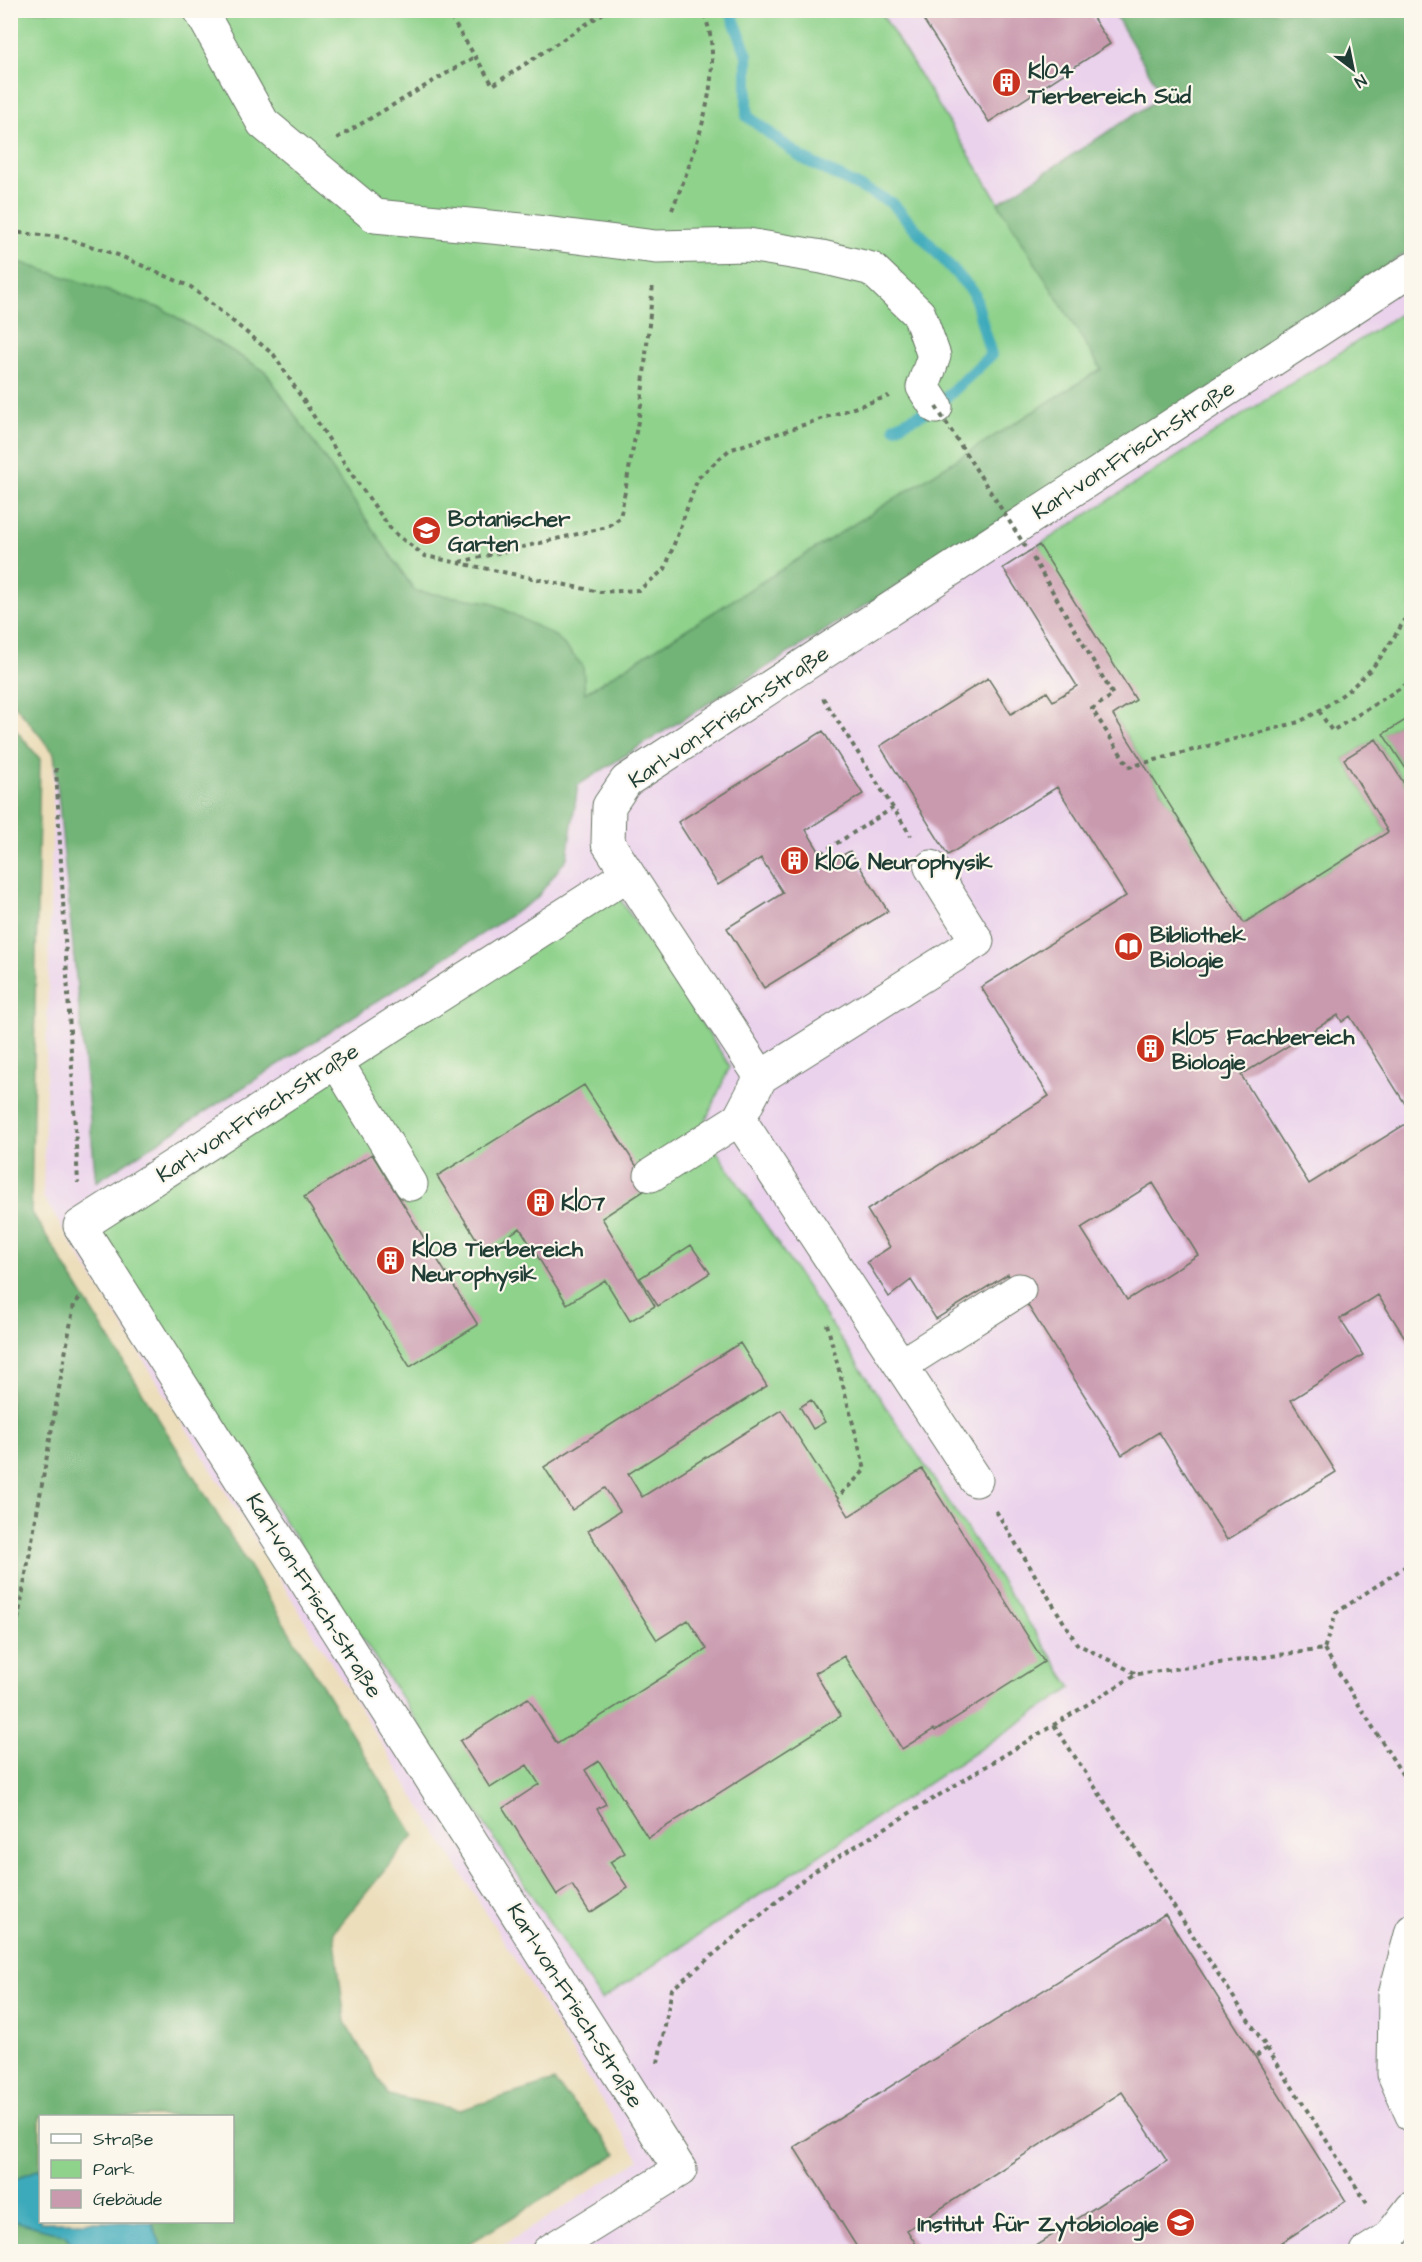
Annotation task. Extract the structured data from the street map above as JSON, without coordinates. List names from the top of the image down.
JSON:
{
  "streets": {
    "lane": ["Karl-von-Frisch-Straße"]
  },
  "places": {
    "building": [
      "K|04 Tierbereich Süd",
      "K|06 Neurophysik",
      "K|05 Fachbereich Biologie",
      "K|07",
      "K|08 Tierbereich Neurophysik"
    ],
    "school or university": ["Botanischer Garten", "Institut für Zytobiologie"],
    "library": ["Bibliothek Biologie"]
  },
  "legend": ["Straße", "Park", "Gebäude"],
  "north": "bottom right"
}
